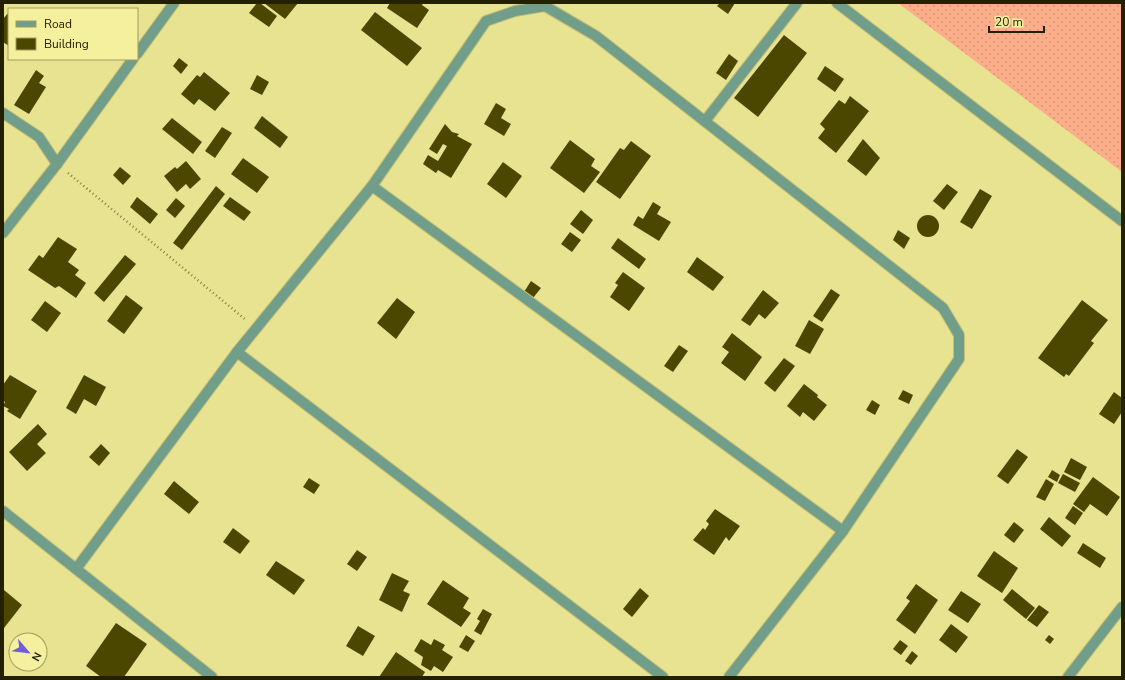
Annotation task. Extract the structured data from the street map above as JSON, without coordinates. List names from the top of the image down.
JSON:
{
  "legend": ["Road", "Building"],
  "scale_bar": "20 m",
  "north": "bottom right"
}
